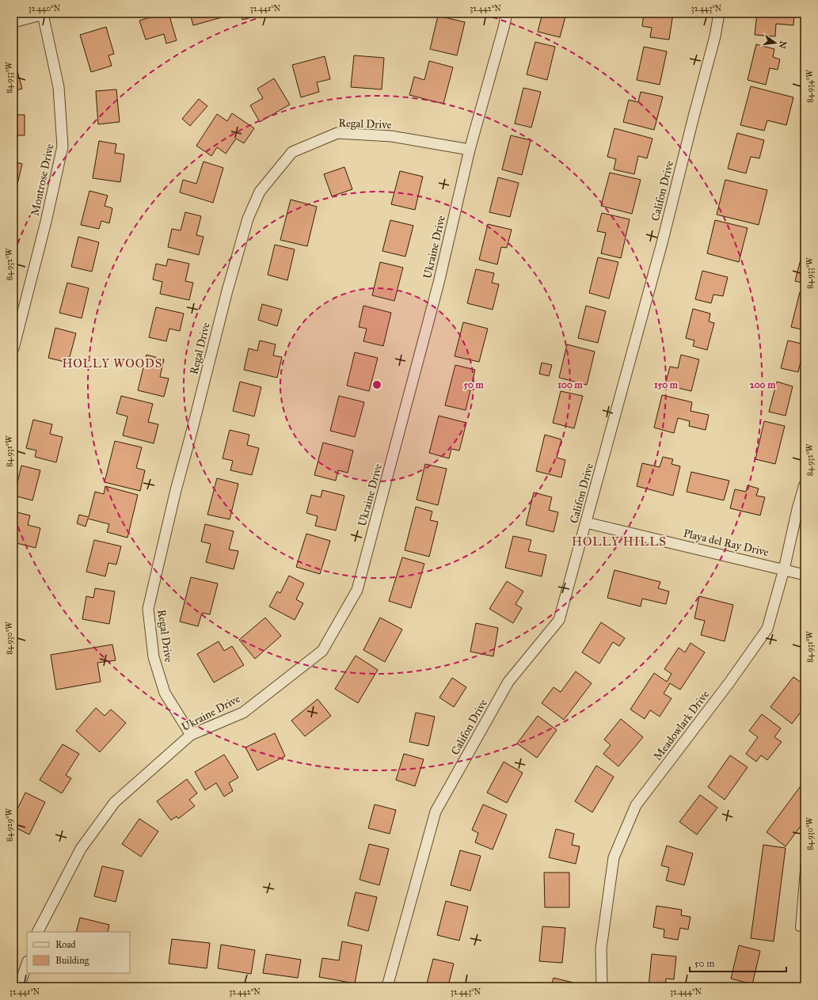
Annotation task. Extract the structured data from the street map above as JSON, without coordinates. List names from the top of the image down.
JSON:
{
  "streets": {
    "street": [
      "Regal Drive",
      "Montrose Drive",
      "Califon Drive",
      "Ukraine Drive",
      "Playa del Ray Drive",
      "Meadowlark Drive"
    ]
  },
  "crossings": [
    ["Regal Drive", "Ukraine Drive"],
    ["Califon Drive", "Playa del Ray Drive"],
    ["Playa del Ray Drive", "Meadowlark Drive"]
  ],
  "districts": ["HOLLY WOODS", "HOLLY HILLS"],
  "legend": ["Road", "Building"],
  "scale_bar": "50 m",
  "north": "right",
  "coordinates": [
    "32.440°N",
    "32.441°N",
    "32.442°N",
    "32.443°N",
    "84.933°W",
    "84.934°W",
    "84.932°W",
    "84.931°W",
    "84.930°W",
    "84.929°W",
    "32.444°N"
  ],
  "rings": [
    "50 m",
    "100 m",
    "150 m",
    "200 m"
  ]
}
